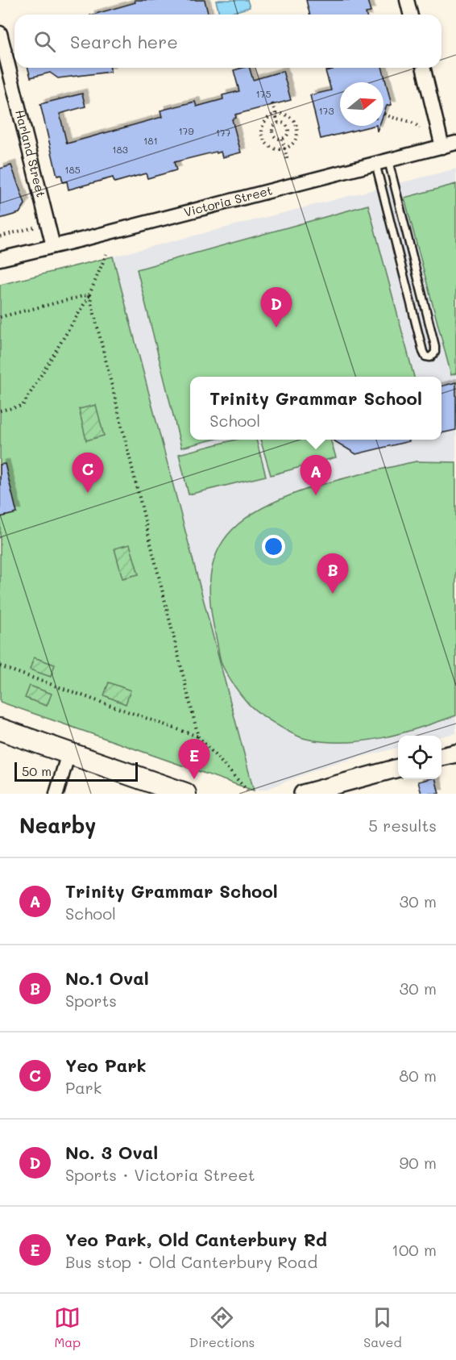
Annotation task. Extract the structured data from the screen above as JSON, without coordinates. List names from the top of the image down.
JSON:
{
  "streets": {
    "street": ["Harland Street", "Victoria Street"]
  },
  "crossings": [
    ["Harland Street", "Victoria Street"]
  ],
  "house_numbers": [
    "175",
    "173",
    "179",
    "177",
    "181",
    "183",
    "185"
  ],
  "scale_bar": "50 m",
  "north": "right",
  "page": {
    "search": "Search here",
    "pins": [
      "D",
      "C",
      "A",
      "B",
      "E"
    ],
    "popup": ["Trinity Grammar School", "School"],
    "scale": "50 m",
    "heading": ["Nearby", "5 results"],
    "list": [
      {
        "mark": "A",
        "name": "Trinity Grammar School",
        "note": "School",
        "value": "30 m"
      },
      {
        "mark": "B",
        "name": "No.1 Oval",
        "note": "Sports",
        "value": "30 m"
      },
      {
        "mark": "C",
        "name": "Yeo Park",
        "note": "Park",
        "value": "80 m"
      },
      {
        "mark": "D",
        "name": "No. 3 Oval",
        "note": "Sports · Victoria Street",
        "value": "90 m"
      },
      {
        "mark": "E",
        "name": "Yeo Park, Old Canterbury Rd",
        "note": "Bus stop · Old Canterbury Road",
        "value": "100 m"
      }
    ],
    "nav": ["Map", "Directions", "Saved"]
  }
}
